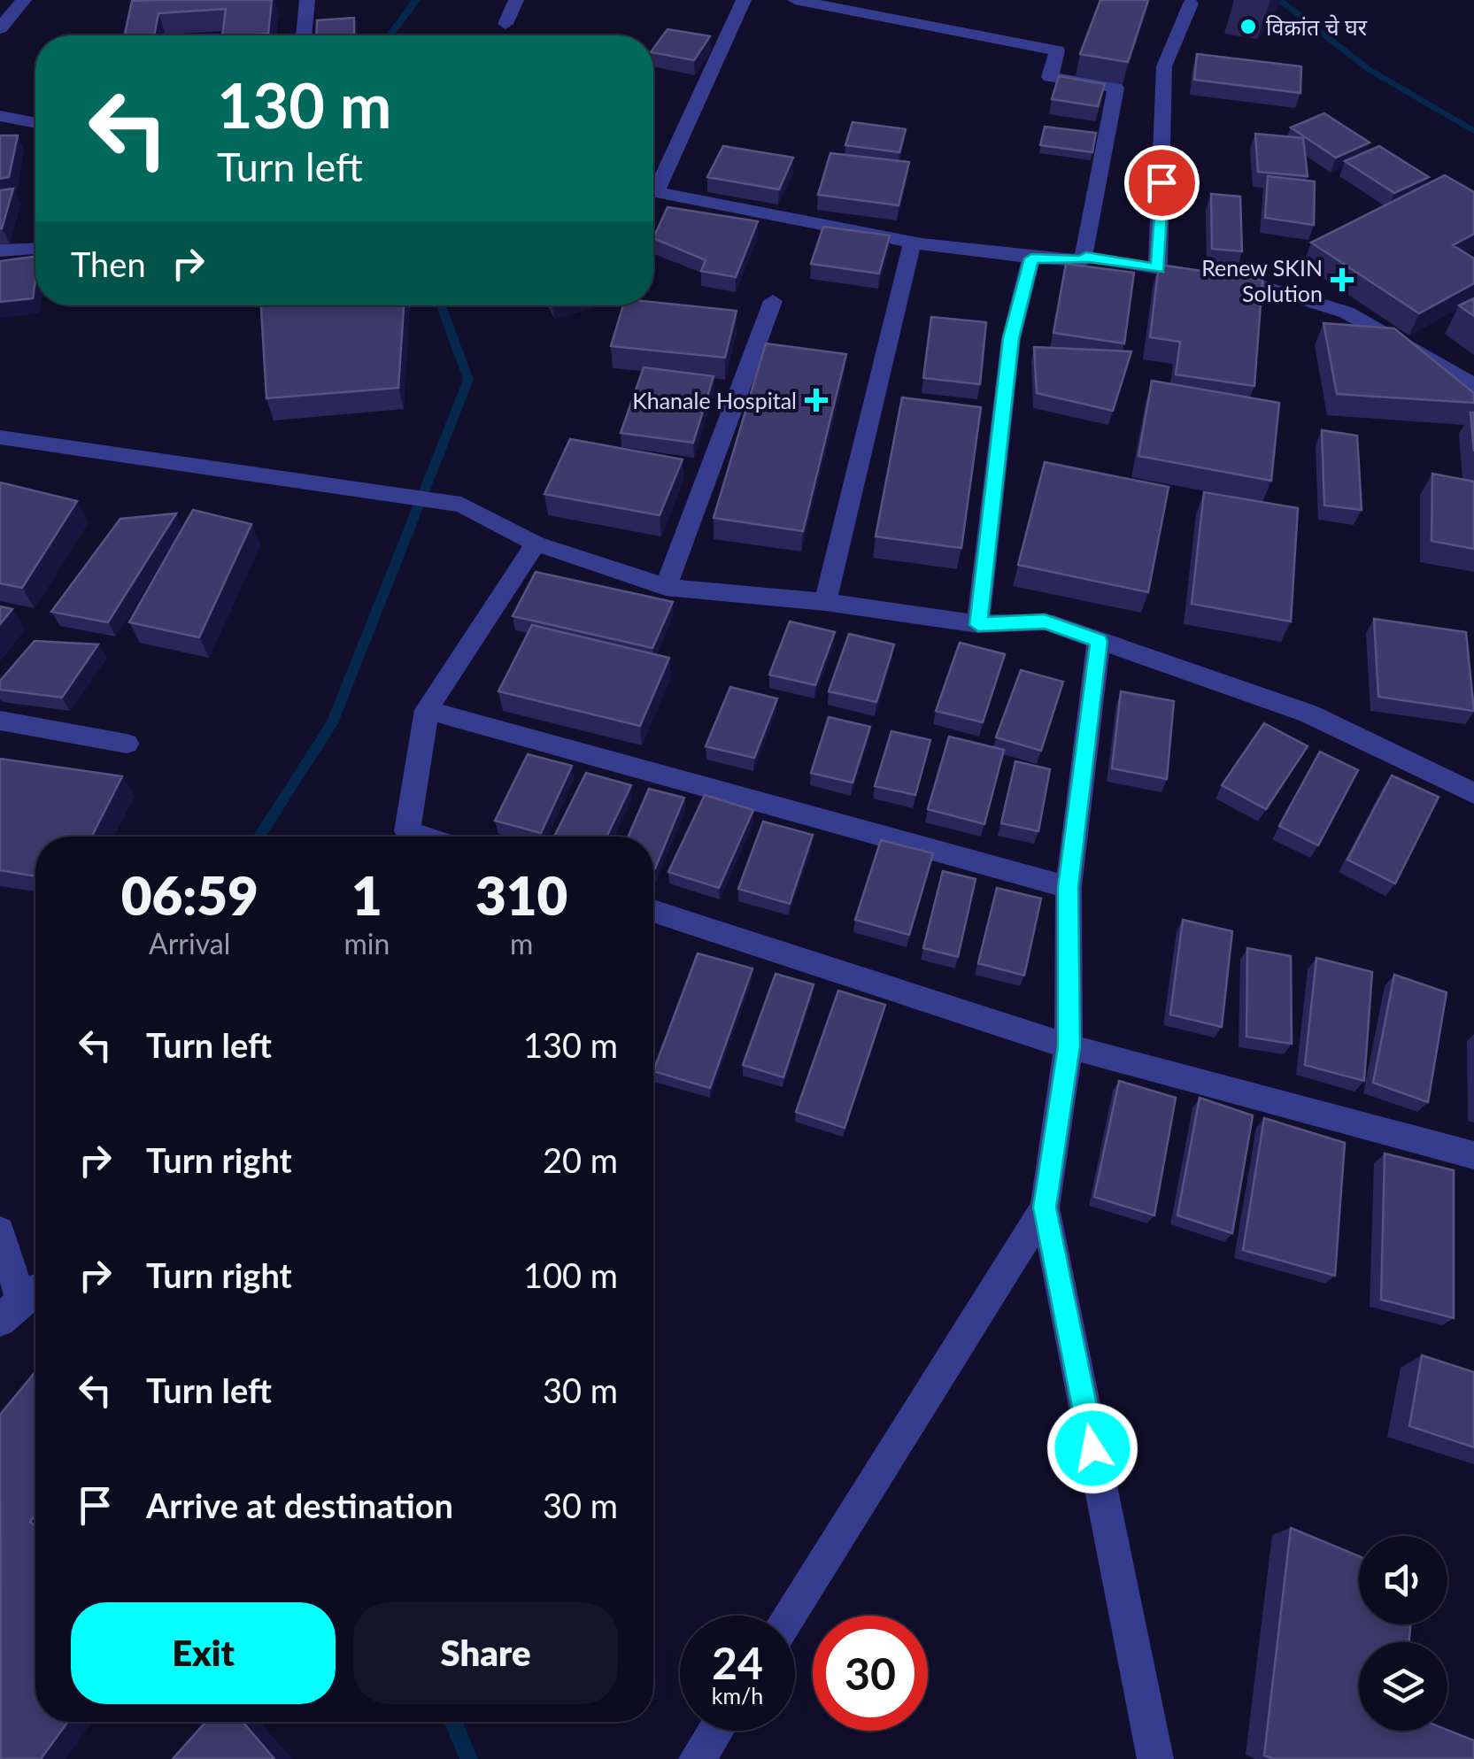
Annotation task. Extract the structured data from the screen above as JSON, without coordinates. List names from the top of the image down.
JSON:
{
  "places": {
    "other": ["विक्रांत चे घर"],
    "health": ["Renew SKIN Solution", "Khanale Hospital"]
  },
  "page": {
    "turn": ["130 m", "Turn left"],
    "then": "Then",
    "eta": [
      "06:59",
      "Arrival",
      "1",
      "min",
      "310",
      "m"
    ],
    "list": [
      {
        "name": "Turn left",
        "value": "130 m"
      },
      {
        "name": "Turn right",
        "value": "20 m"
      },
      {
        "name": "Turn right",
        "value": "100 m"
      },
      {
        "name": "Turn left",
        "value": "30 m"
      },
      {
        "name": "Arrive at destination",
        "value": "30 m"
      }
    ],
    "buttons": ["Exit", "Share"],
    "speed": "24 km/h",
    "limit": "30"
  }
}
